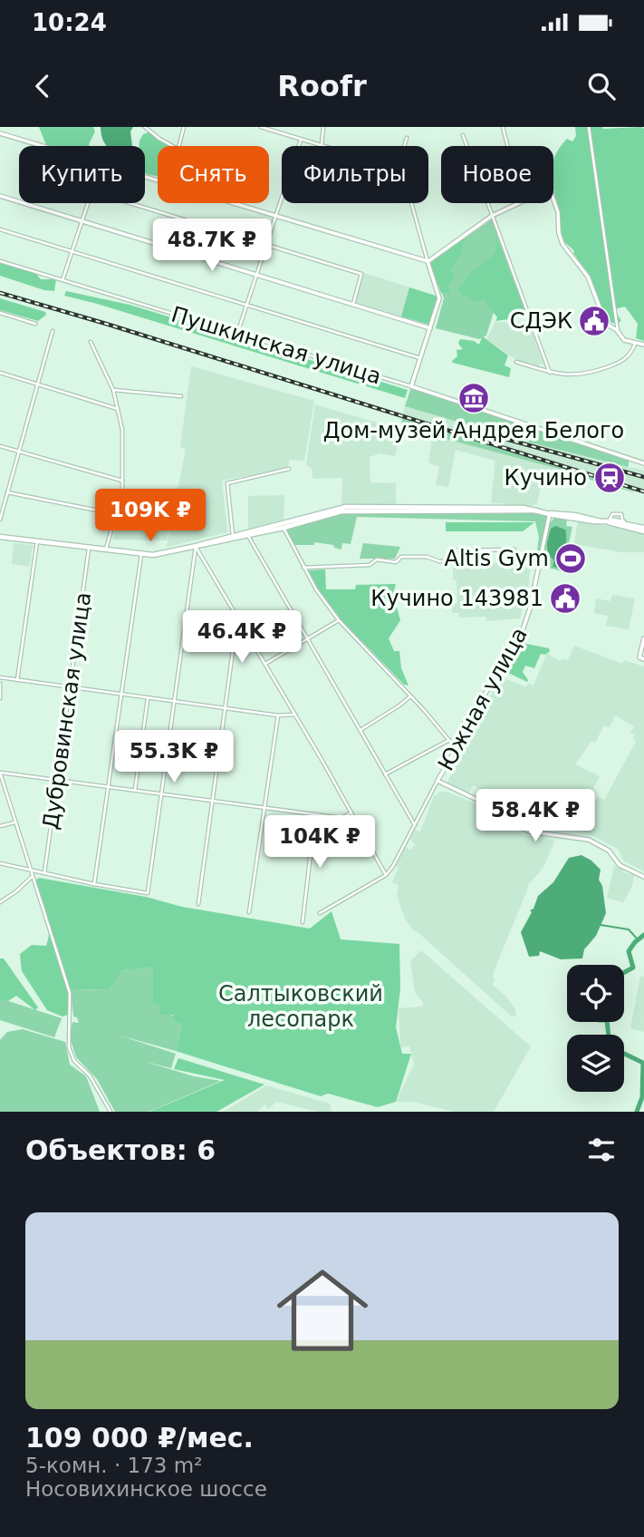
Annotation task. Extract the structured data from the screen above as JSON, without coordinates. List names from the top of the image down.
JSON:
{
  "streets": {
    "street": ["Пушкинская улица", "Южная улица", "Дубровинская улица"]
  },
  "parks": ["Салтыковский лесопарк"],
  "places": {
    "public building": ["СДЭК", "Кучино 143981"],
    "museum": ["Дом-музей Андрея Белого"],
    "station": ["Кучино"],
    "sports": ["Altis Gym"]
  },
  "page": {
    "status": "10:24",
    "header": "Roofr",
    "chip": [
      "Купить",
      "Снять",
      "Фильтры",
      "Новое"
    ],
    "price": [
      "48.7K ₽",
      "109K ₽",
      "46.4K ₽",
      "55.3K ₽",
      "58.4K ₽",
      "104K ₽"
    ],
    "heading": "Объектов: 6",
    "list": [
      {
        "name": "109 000 ₽/мес.",
        "note": "5-комн. · 173 m² · Носовихинское шоссе"
      }
    ]
  }
}
